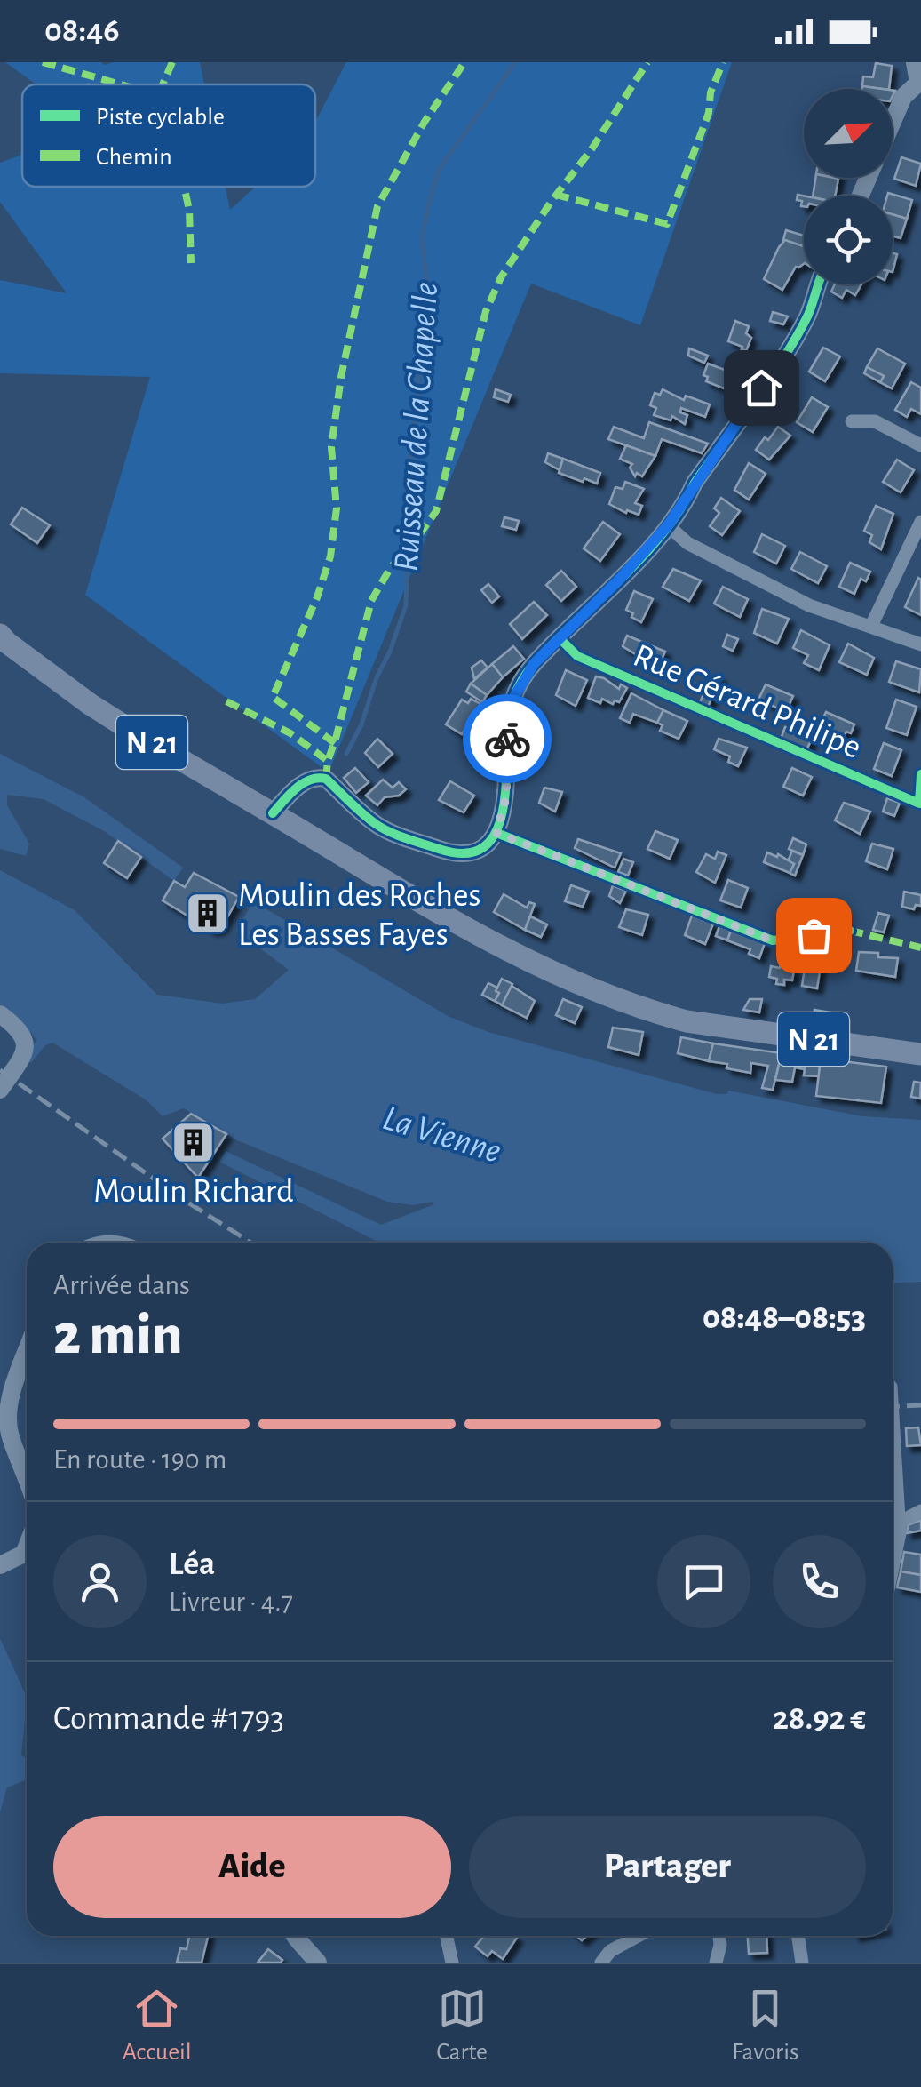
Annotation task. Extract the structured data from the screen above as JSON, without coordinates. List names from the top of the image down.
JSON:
{
  "streets": {
    "main road": ["N 21"],
    "street": ["Rue Gérard Philipe"]
  },
  "water": ["Ruisseau de la Chapelle", "La Vienne"],
  "places": {
    "building": ["Moulin des Roches Les Basses Fayes", "Moulin Richard"]
  },
  "legend": ["Piste cyclable", "Chemin"],
  "north": "top right",
  "page": {
    "status": "08:46",
    "heading": ["2 min", "Arrivée dans", "08:48–08:53"],
    "panel": [
      "Léa",
      "Livreur · 4.7",
      "Commande #1793",
      "28.92 €"
    ],
    "bar": "En route · 190 m",
    "buttons": ["Aide", "Partager"],
    "tabs": ["Accueil", "Carte", "Favoris"]
  }
}
